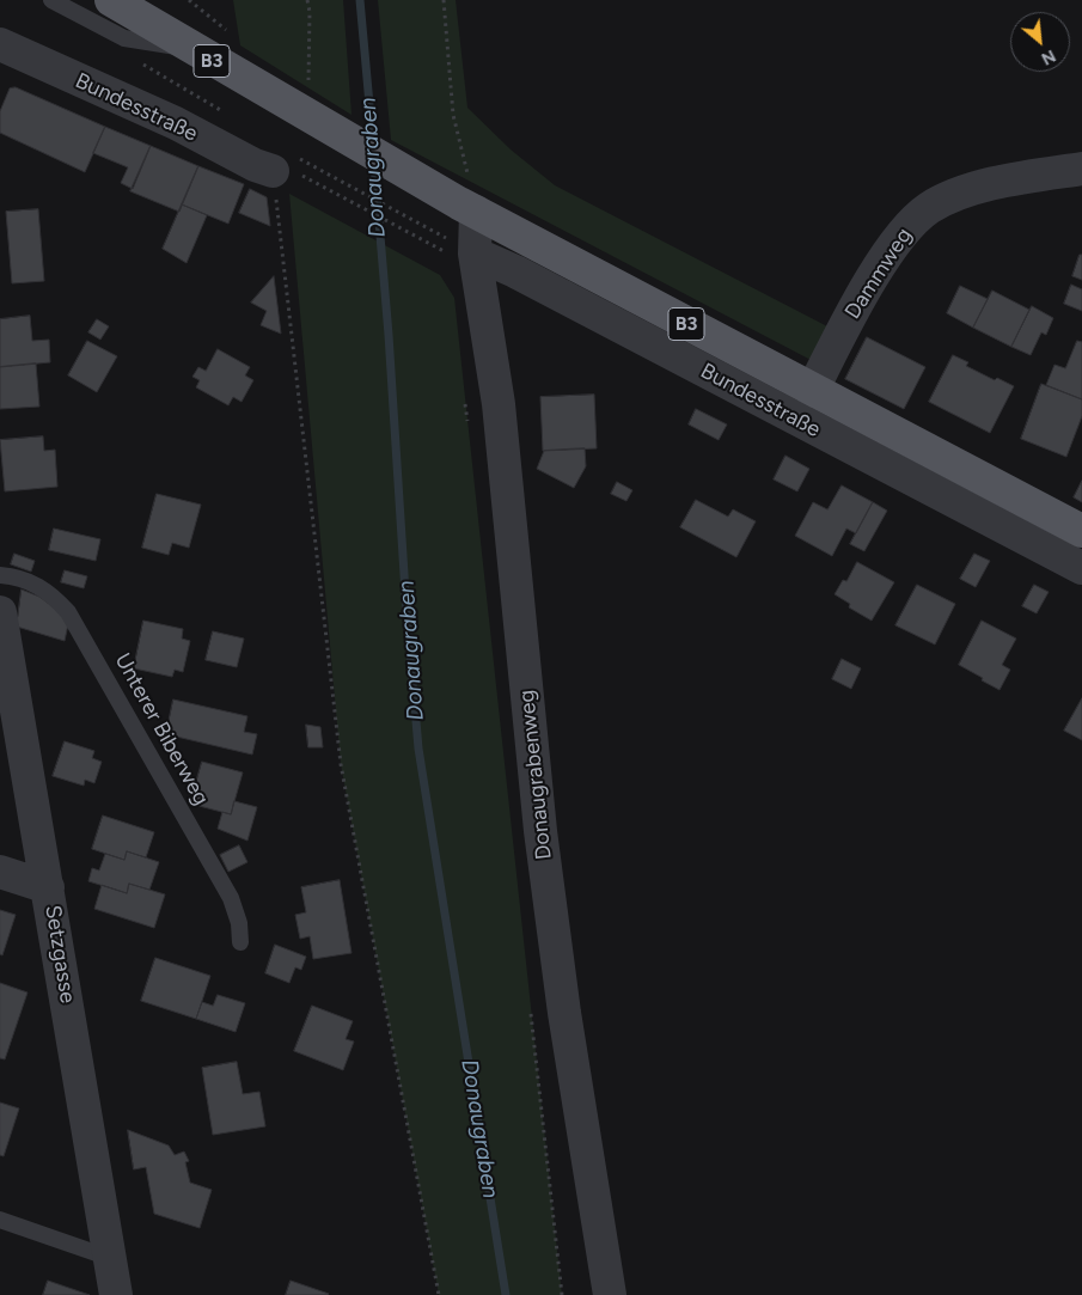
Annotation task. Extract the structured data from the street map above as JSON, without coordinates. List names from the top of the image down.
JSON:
{
  "streets": {
    "main road": ["B3"],
    "street": [
      "Bundesstraße",
      "Dammweg",
      "Donaugrabenweg",
      "Setzgasse"
    ],
    "lane": ["Unterer Biberweg"]
  },
  "crossings": [
    ["B3", "Dammweg"],
    ["Bundesstraße", "Donaugrabenweg"]
  ],
  "water": ["Donaugraben"],
  "north": "bottom right"
}
